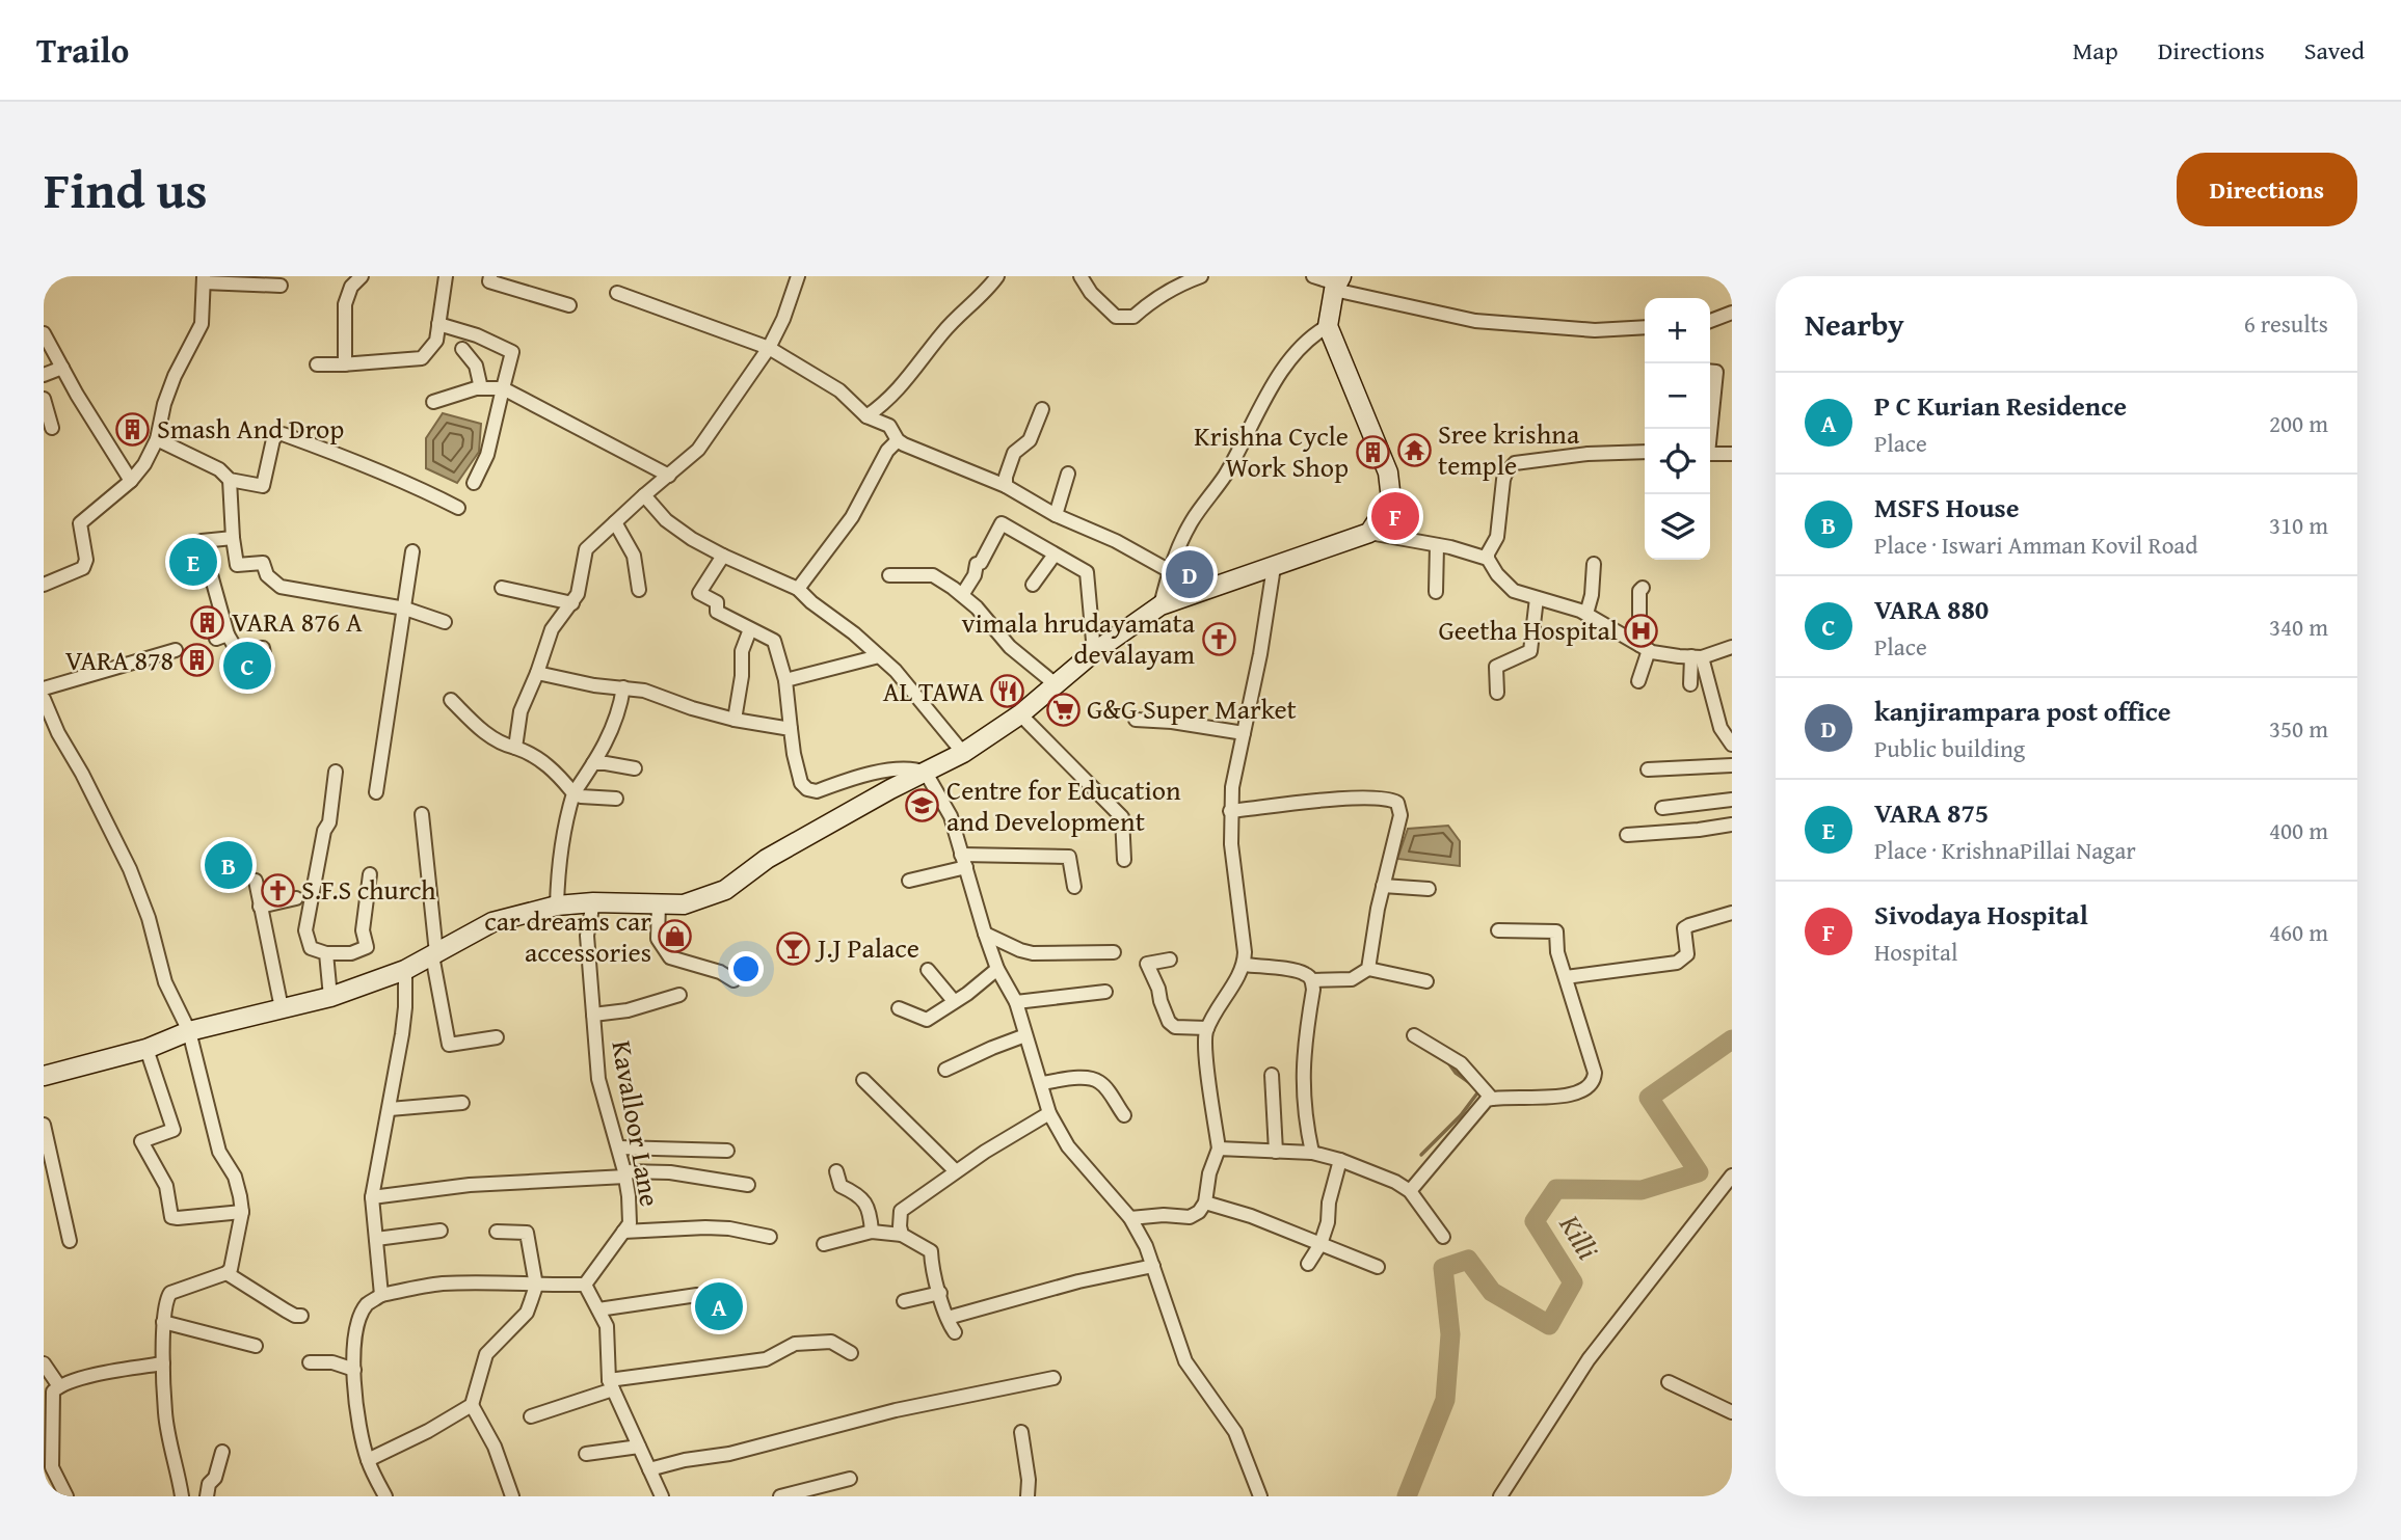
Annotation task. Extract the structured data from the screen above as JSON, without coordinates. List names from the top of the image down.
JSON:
{
  "streets": {
    "street": ["Kavalloor Lane"]
  },
  "water": ["Killi"],
  "places": {
    "building": [
      "Smash And Drop",
      "Krishna Cycle Work Shop",
      "VARA 876 A",
      "VARA 878"
    ],
    "temple": ["Sree krishna temple"],
    "hospital": ["Geetha Hospital"],
    "church": ["vimala hrudayamata devalayam", "S.F.S church"],
    "restaurant": ["AL TAWA"],
    "supermarket": ["G&G Super Market"],
    "school or university": ["Centre for Education and Development"],
    "shop": ["car dreams car accessories"],
    "bar": ["J.J Palace"]
  },
  "page": {
    "header": "Trailo",
    "nav": ["Map", "Directions", "Saved"],
    "title": "Find us",
    "buttons": "Directions",
    "heading": ["Nearby", "6 results"],
    "map_buttons": ["+", "−"],
    "list": [
      {
        "mark": "A",
        "name": "P C Kurian Residence",
        "note": "Place",
        "value": "200 m"
      },
      {
        "mark": "B",
        "name": "MSFS House",
        "note": "Place · Iswari Amman Kovil Road",
        "value": "310 m"
      },
      {
        "mark": "C",
        "name": "VARA 880",
        "note": "Place",
        "value": "340 m"
      },
      {
        "mark": "D",
        "name": "kanjirampara post office",
        "note": "Public building",
        "value": "350 m"
      },
      {
        "mark": "E",
        "name": "VARA 875",
        "note": "Place · KrishnaPillai Nagar",
        "value": "400 m"
      },
      {
        "mark": "F",
        "name": "Sivodaya Hospital",
        "note": "Hospital",
        "value": "460 m"
      }
    ],
    "pins": [
      "F",
      "E",
      "D",
      "C",
      "B",
      "A"
    ]
  }
}
